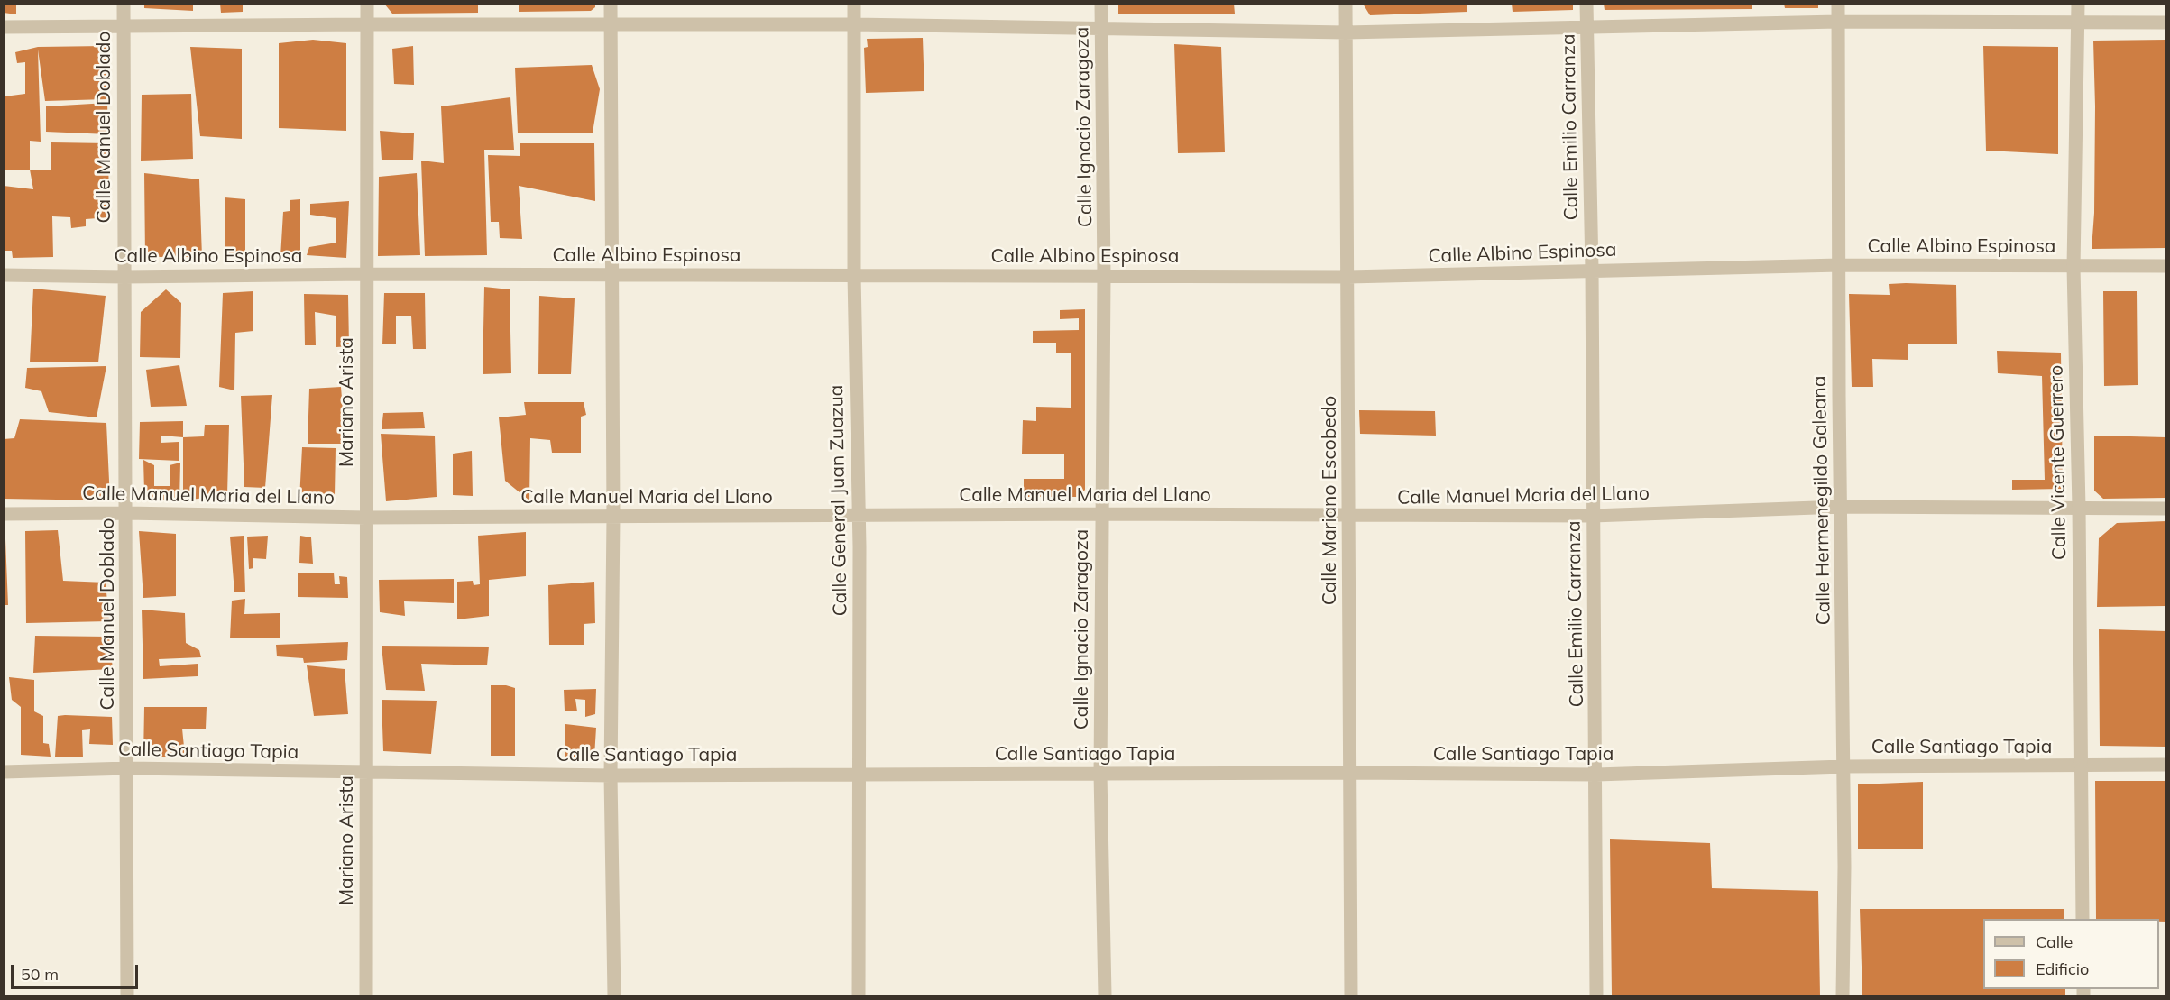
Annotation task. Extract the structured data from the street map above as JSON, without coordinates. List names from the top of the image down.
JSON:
{
  "streets": {
    "street": [
      "Calle Manuel Doblado",
      "Calle Ignacio Zaragoza",
      "Calle Emilio Carranza",
      "Calle Albino Espinosa",
      "Mariano Arista",
      "Calle Vicente Guerrero",
      "Calle Manuel Maria del Llano",
      "Calle General Juan Zuazua",
      "Calle Mariano Escobedo",
      "Calle Hermenegildo Galeana",
      "Calle Santiago Tapia"
    ]
  },
  "crossings": [
    ["Calle Manuel Doblado", "Calle Albino Espinosa"],
    ["Calle Manuel Doblado", "Calle Manuel Maria del Llano"],
    ["Calle Manuel Doblado", "Calle Santiago Tapia"],
    ["Calle Ignacio Zaragoza", "Calle Albino Espinosa"],
    ["Calle Ignacio Zaragoza", "Calle Manuel Maria del Llano"],
    ["Calle Ignacio Zaragoza", "Calle Santiago Tapia"],
    ["Calle Emilio Carranza", "Calle Albino Espinosa"],
    ["Calle Emilio Carranza", "Calle Manuel Maria del Llano"],
    ["Calle Emilio Carranza", "Calle Santiago Tapia"],
    ["Calle Albino Espinosa", "Mariano Arista"],
    ["Calle Albino Espinosa", "Calle Vicente Guerrero"],
    ["Calle Albino Espinosa", "Calle General Juan Zuazua"],
    ["Calle Albino Espinosa", "Calle Mariano Escobedo"],
    ["Calle Albino Espinosa", "Calle Hermenegildo Galeana"],
    ["Mariano Arista", "Calle Manuel Maria del Llano"],
    ["Mariano Arista", "Calle Santiago Tapia"],
    ["Calle Vicente Guerrero", "Calle Manuel Maria del Llano"],
    ["Calle Vicente Guerrero", "Calle Santiago Tapia"],
    ["Calle Manuel Maria del Llano", "Calle General Juan Zuazua"],
    ["Calle Manuel Maria del Llano", "Calle Mariano Escobedo"],
    ["Calle Manuel Maria del Llano", "Calle Hermenegildo Galeana"],
    ["Calle General Juan Zuazua", "Calle Santiago Tapia"],
    ["Calle Mariano Escobedo", "Calle Santiago Tapia"],
    ["Calle Hermenegildo Galeana", "Calle Santiago Tapia"]
  ],
  "legend": ["Calle", "Edificio"],
  "scale_bar": "50 m"
}
